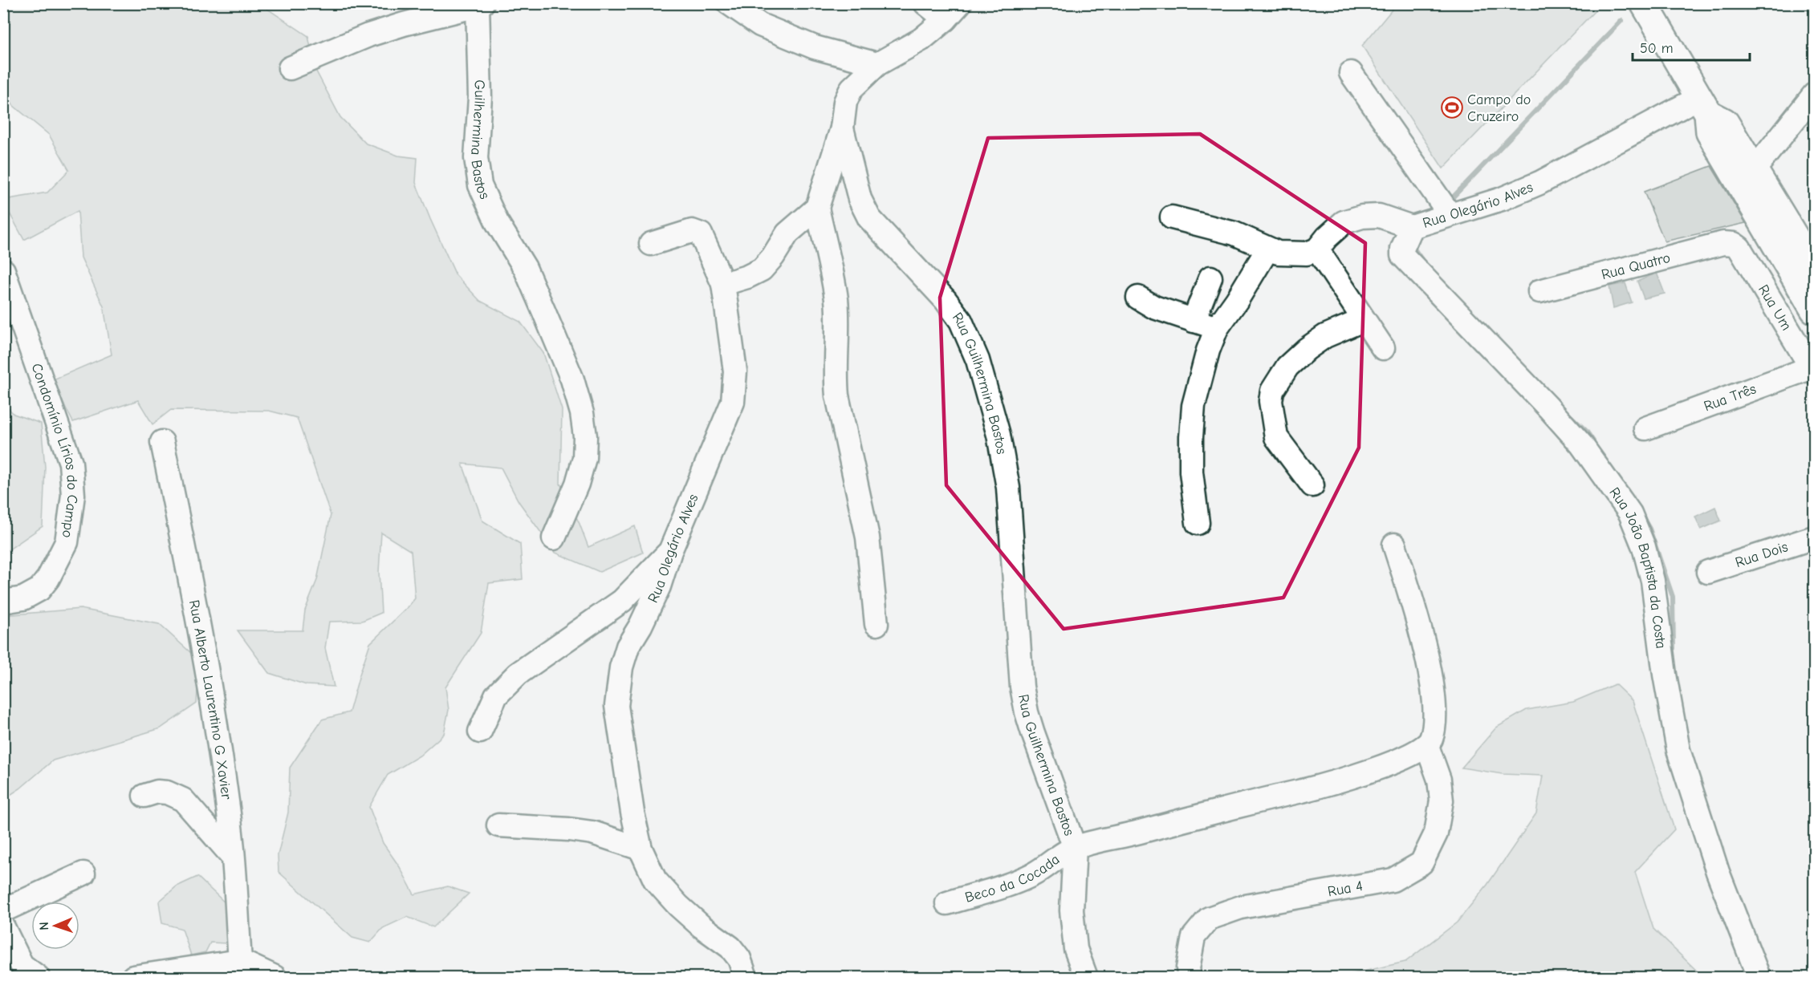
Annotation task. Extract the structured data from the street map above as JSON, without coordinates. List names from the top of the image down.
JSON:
{
  "streets": {
    "street": [
      "Guilhermina Bastos",
      "Rua Olegário Alves",
      "Rua Quatro",
      "Rua Um",
      "Rua Guilhermina Bastos",
      "Rua Três",
      "Condomínio Lírios do Campo",
      "Rua Dois",
      "Rua João Baptista da Costa",
      "Rua Alberto Laurentino G Xavier",
      "Beco da Cocada",
      "Rua 4"
    ]
  },
  "crossings": [
    ["Rua Olegário Alves", "Rua João Baptista da Costa"],
    ["Rua Quatro", "Rua Um"],
    ["Rua Um", "Rua Três"],
    ["Rua Guilhermina Bastos", "Beco da Cocada"],
    ["Beco da Cocada", "Rua 4"]
  ],
  "places": {
    "sports": ["Campo do Cruzeiro"]
  },
  "scale_bar": "50 m",
  "north": "left"
}
